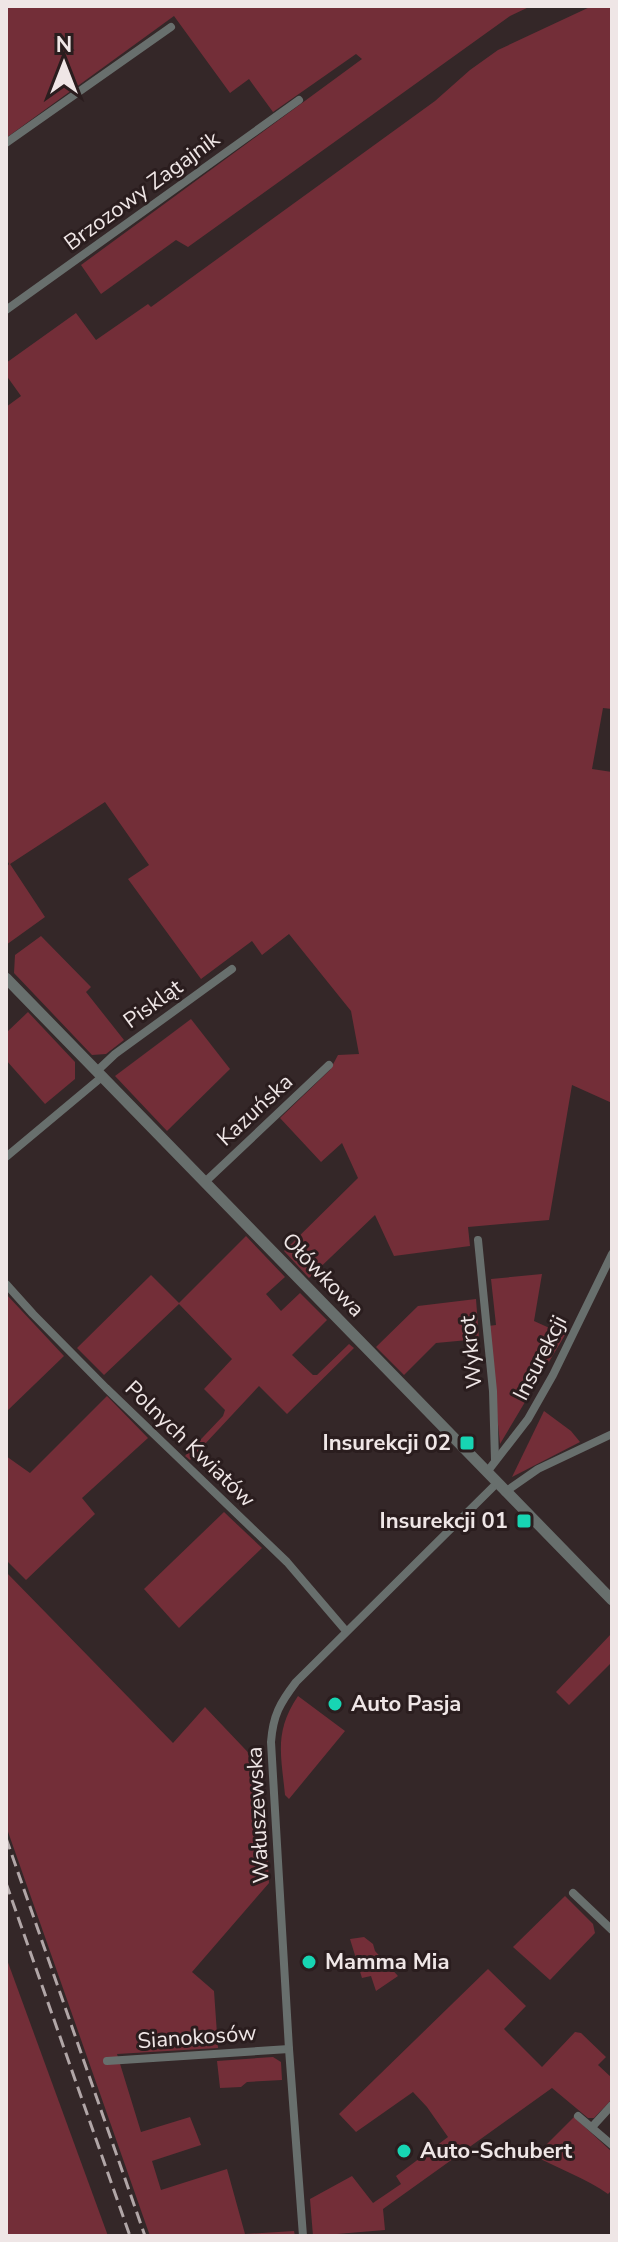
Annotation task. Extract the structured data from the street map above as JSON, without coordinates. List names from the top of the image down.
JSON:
{
  "streets": {
    "street": [
      "Brzozowy Zagajnik",
      "Piskląt",
      "Kazuńska",
      "Ołówkowa",
      "Wykrot",
      "Insurekcji",
      "Polnych Kwiatów",
      "Wałuszewska",
      "Sianokosów"
    ]
  },
  "crossings": [
    ["Piskląt", "Ołówkowa"],
    ["Kazuńska", "Ołówkowa"],
    ["Ołówkowa", "Insurekcji"],
    ["Ołówkowa", "Wałuszewska"],
    ["Wykrot", "Insurekcji"],
    ["Polnych Kwiatów", "Wałuszewska"],
    ["Wałuszewska", "Sianokosów"]
  ],
  "places": {
    "transit": ["Insurekcji 02", "Insurekcji 01"],
    "other": ["Auto Pasja", "Mamma Mia", "Auto-Schubert"]
  },
  "north": "top"
}
